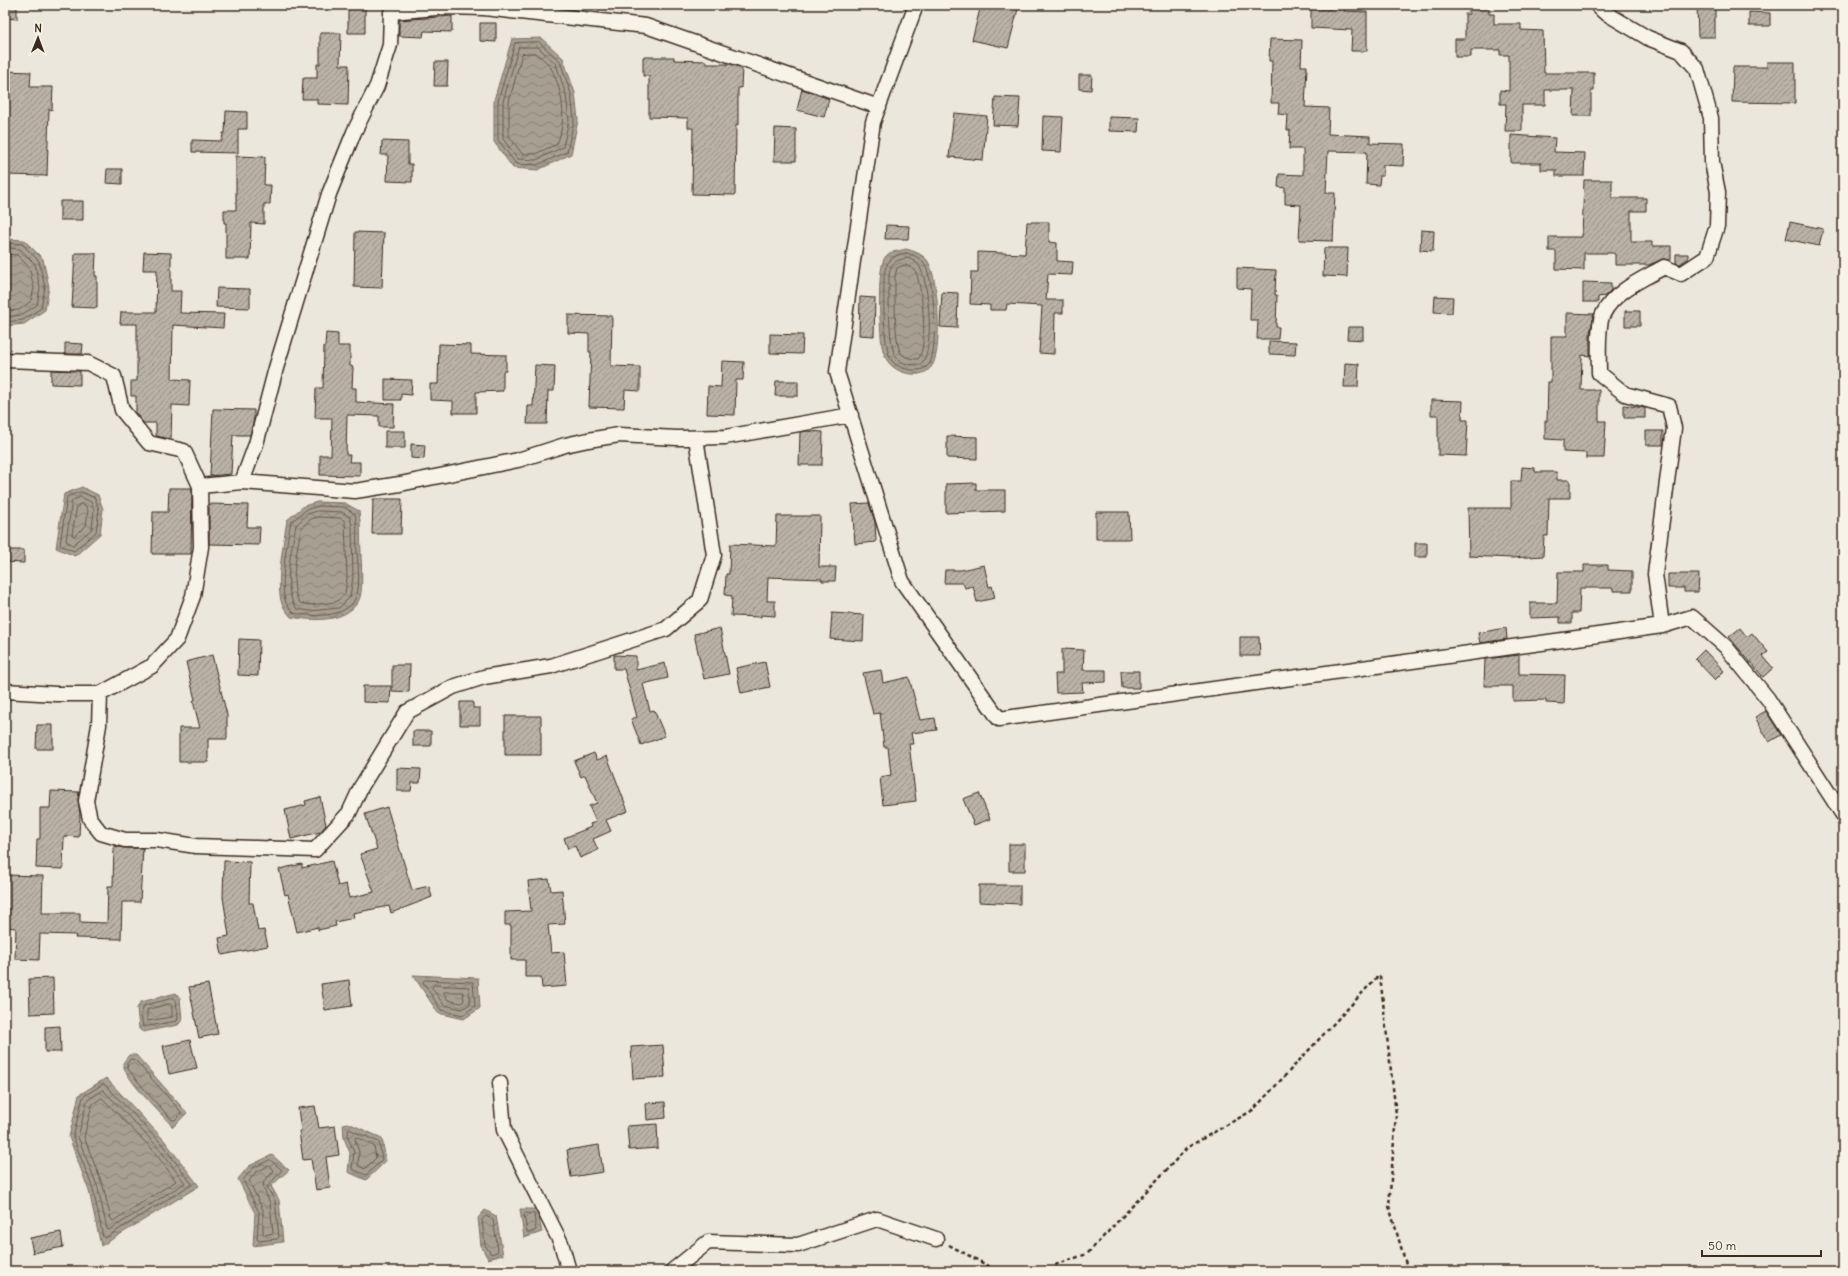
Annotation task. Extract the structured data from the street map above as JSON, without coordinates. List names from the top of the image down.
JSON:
{
  "scale_bar": "50 m",
  "north": "top"
}
